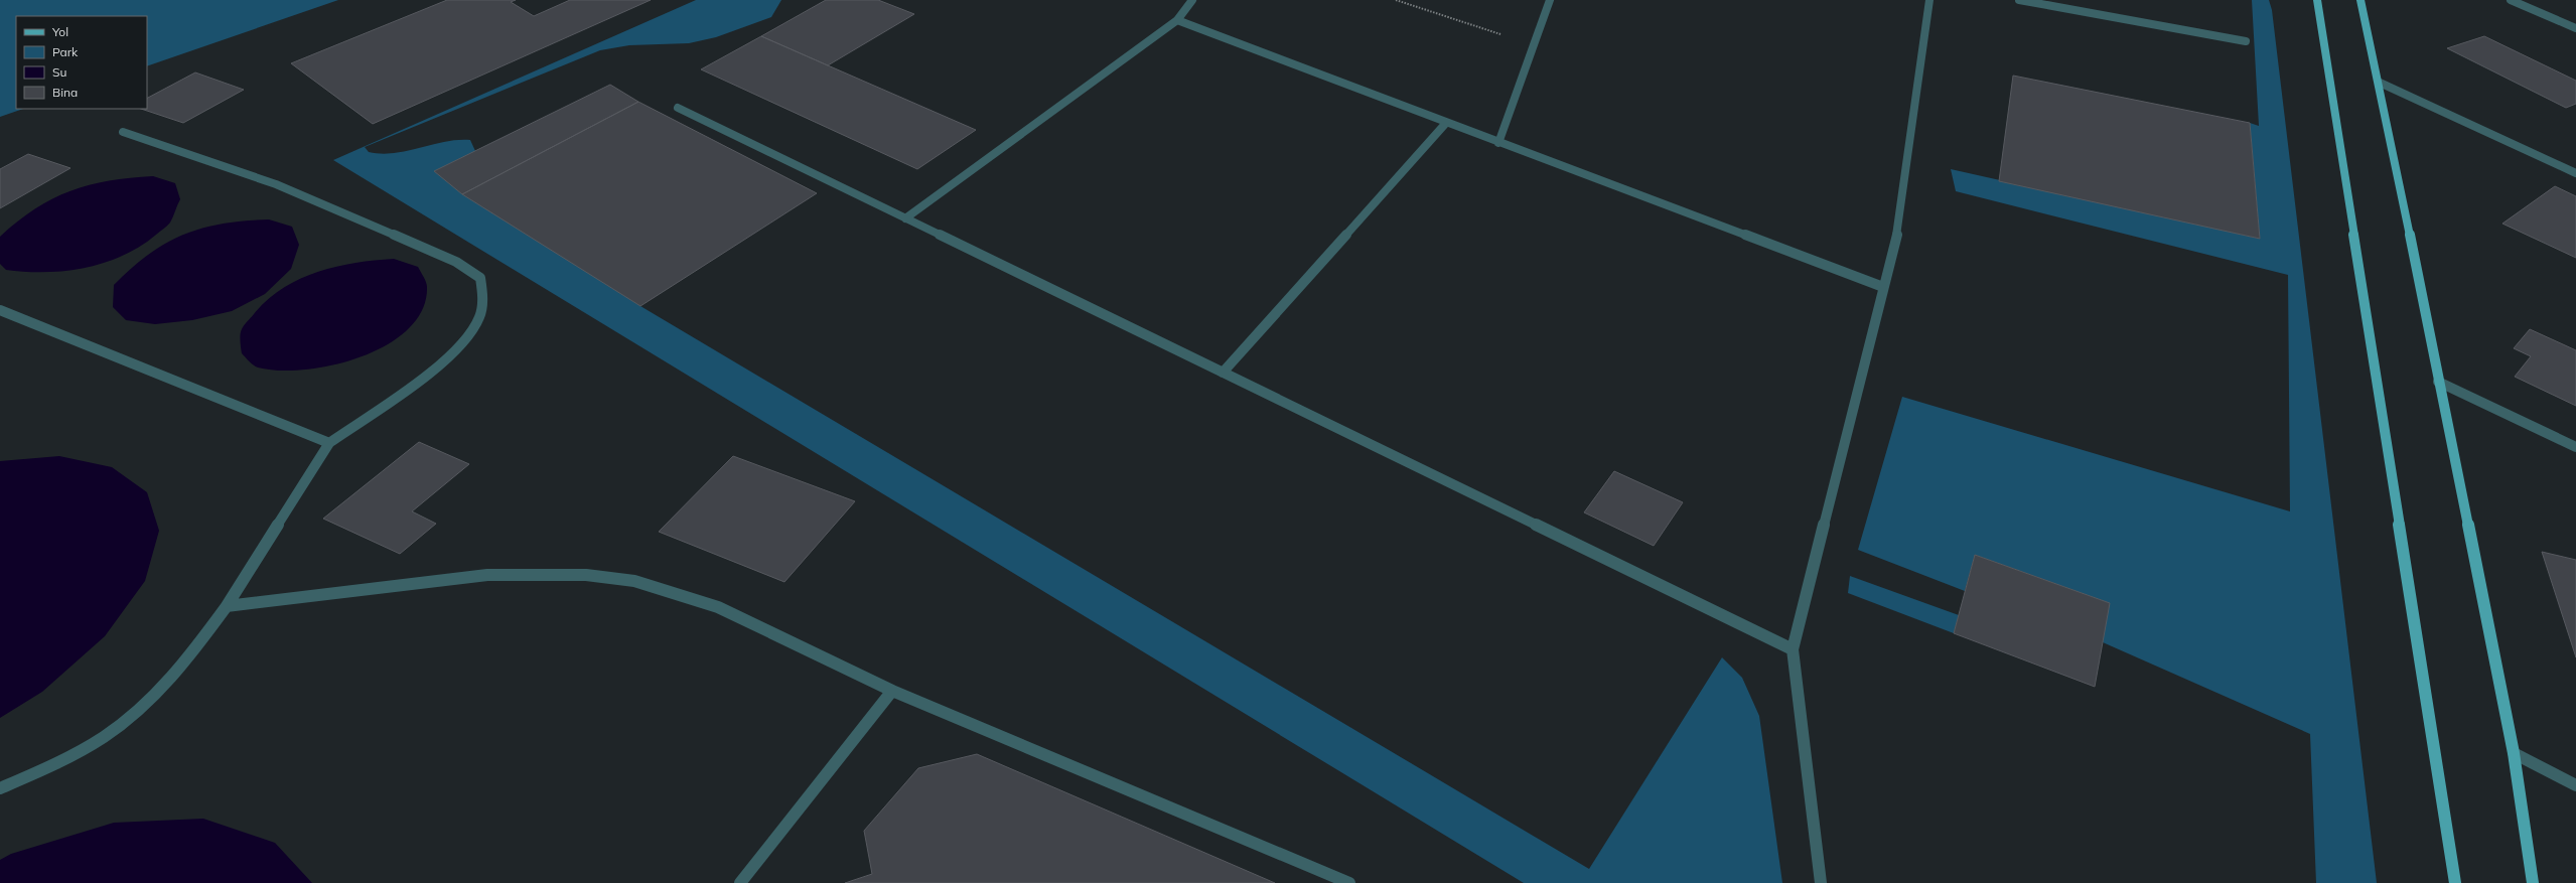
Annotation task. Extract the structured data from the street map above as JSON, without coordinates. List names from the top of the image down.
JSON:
{
  "legend": [
    "Yol",
    "Park",
    "Su",
    "Bina"
  ]
}
